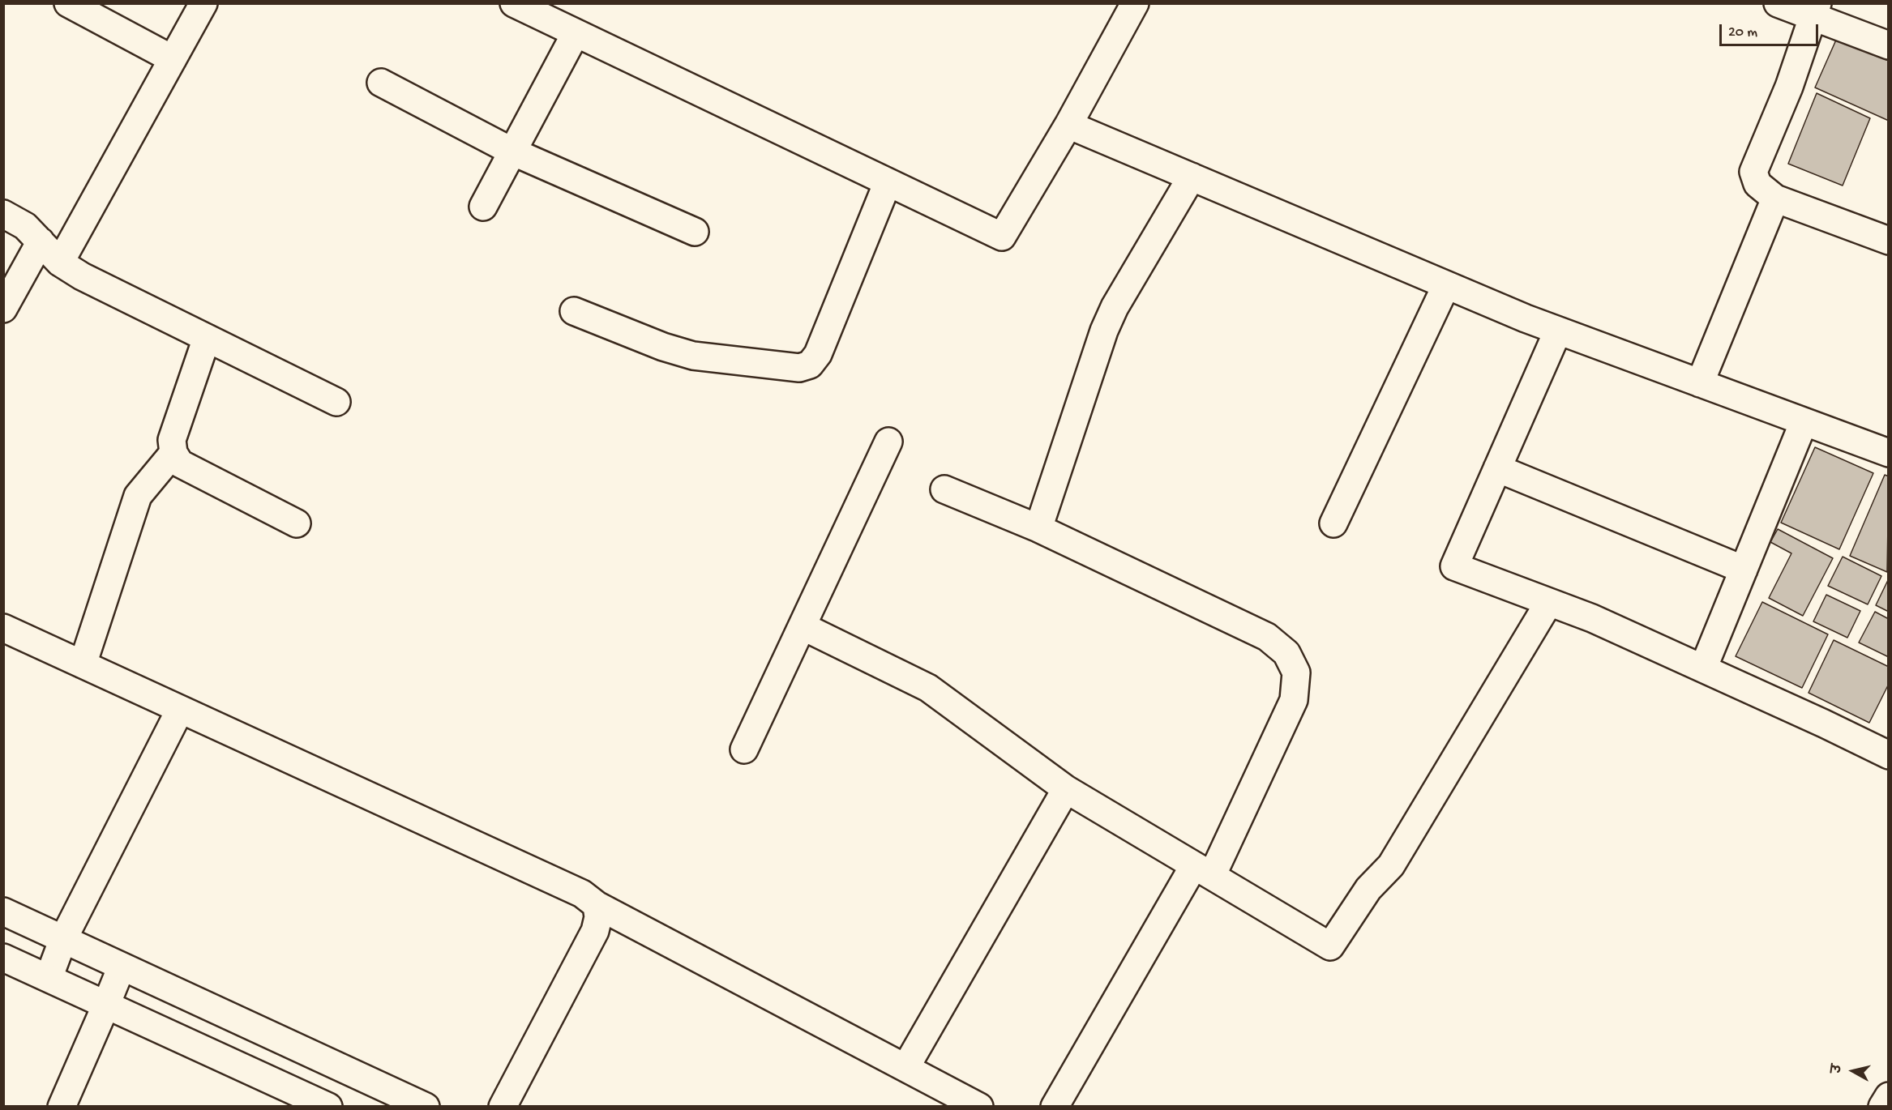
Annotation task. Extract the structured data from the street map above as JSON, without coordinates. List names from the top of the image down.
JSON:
{
  "scale_bar": "20 m",
  "north": "left"
}
